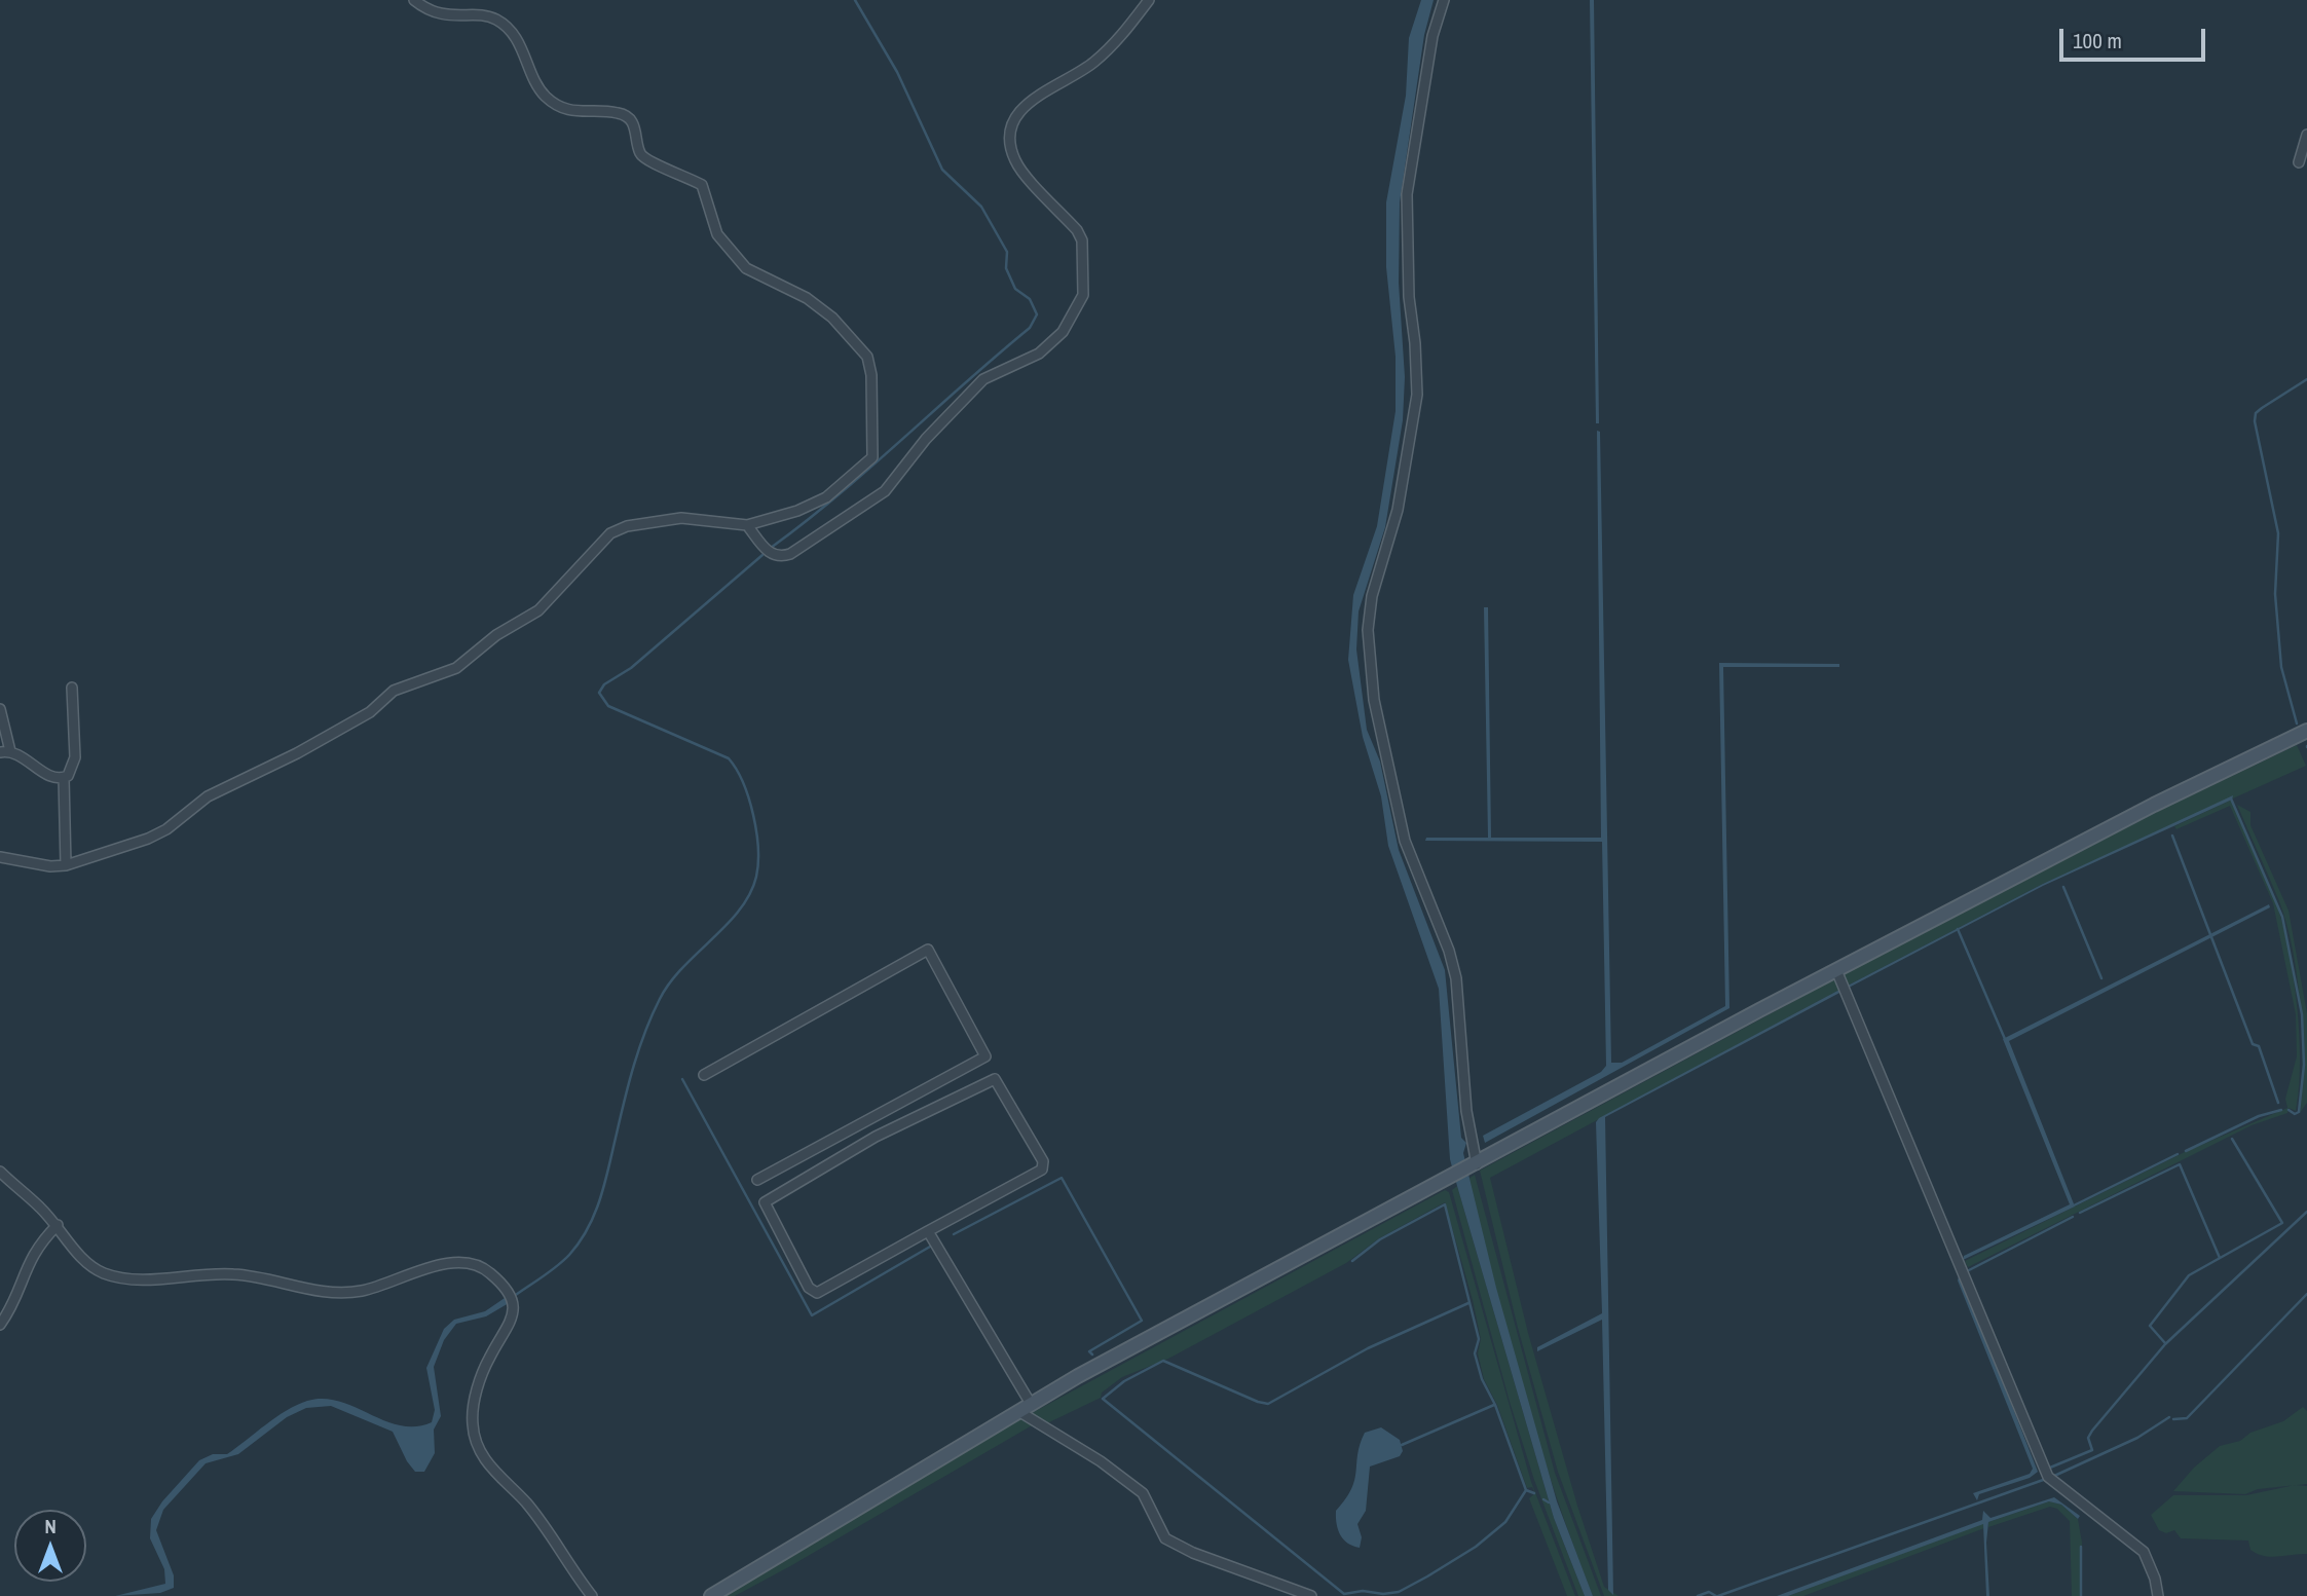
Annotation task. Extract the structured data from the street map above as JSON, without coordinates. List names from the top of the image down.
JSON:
{
  "scale_bar": "100 m",
  "north": "top"
}
